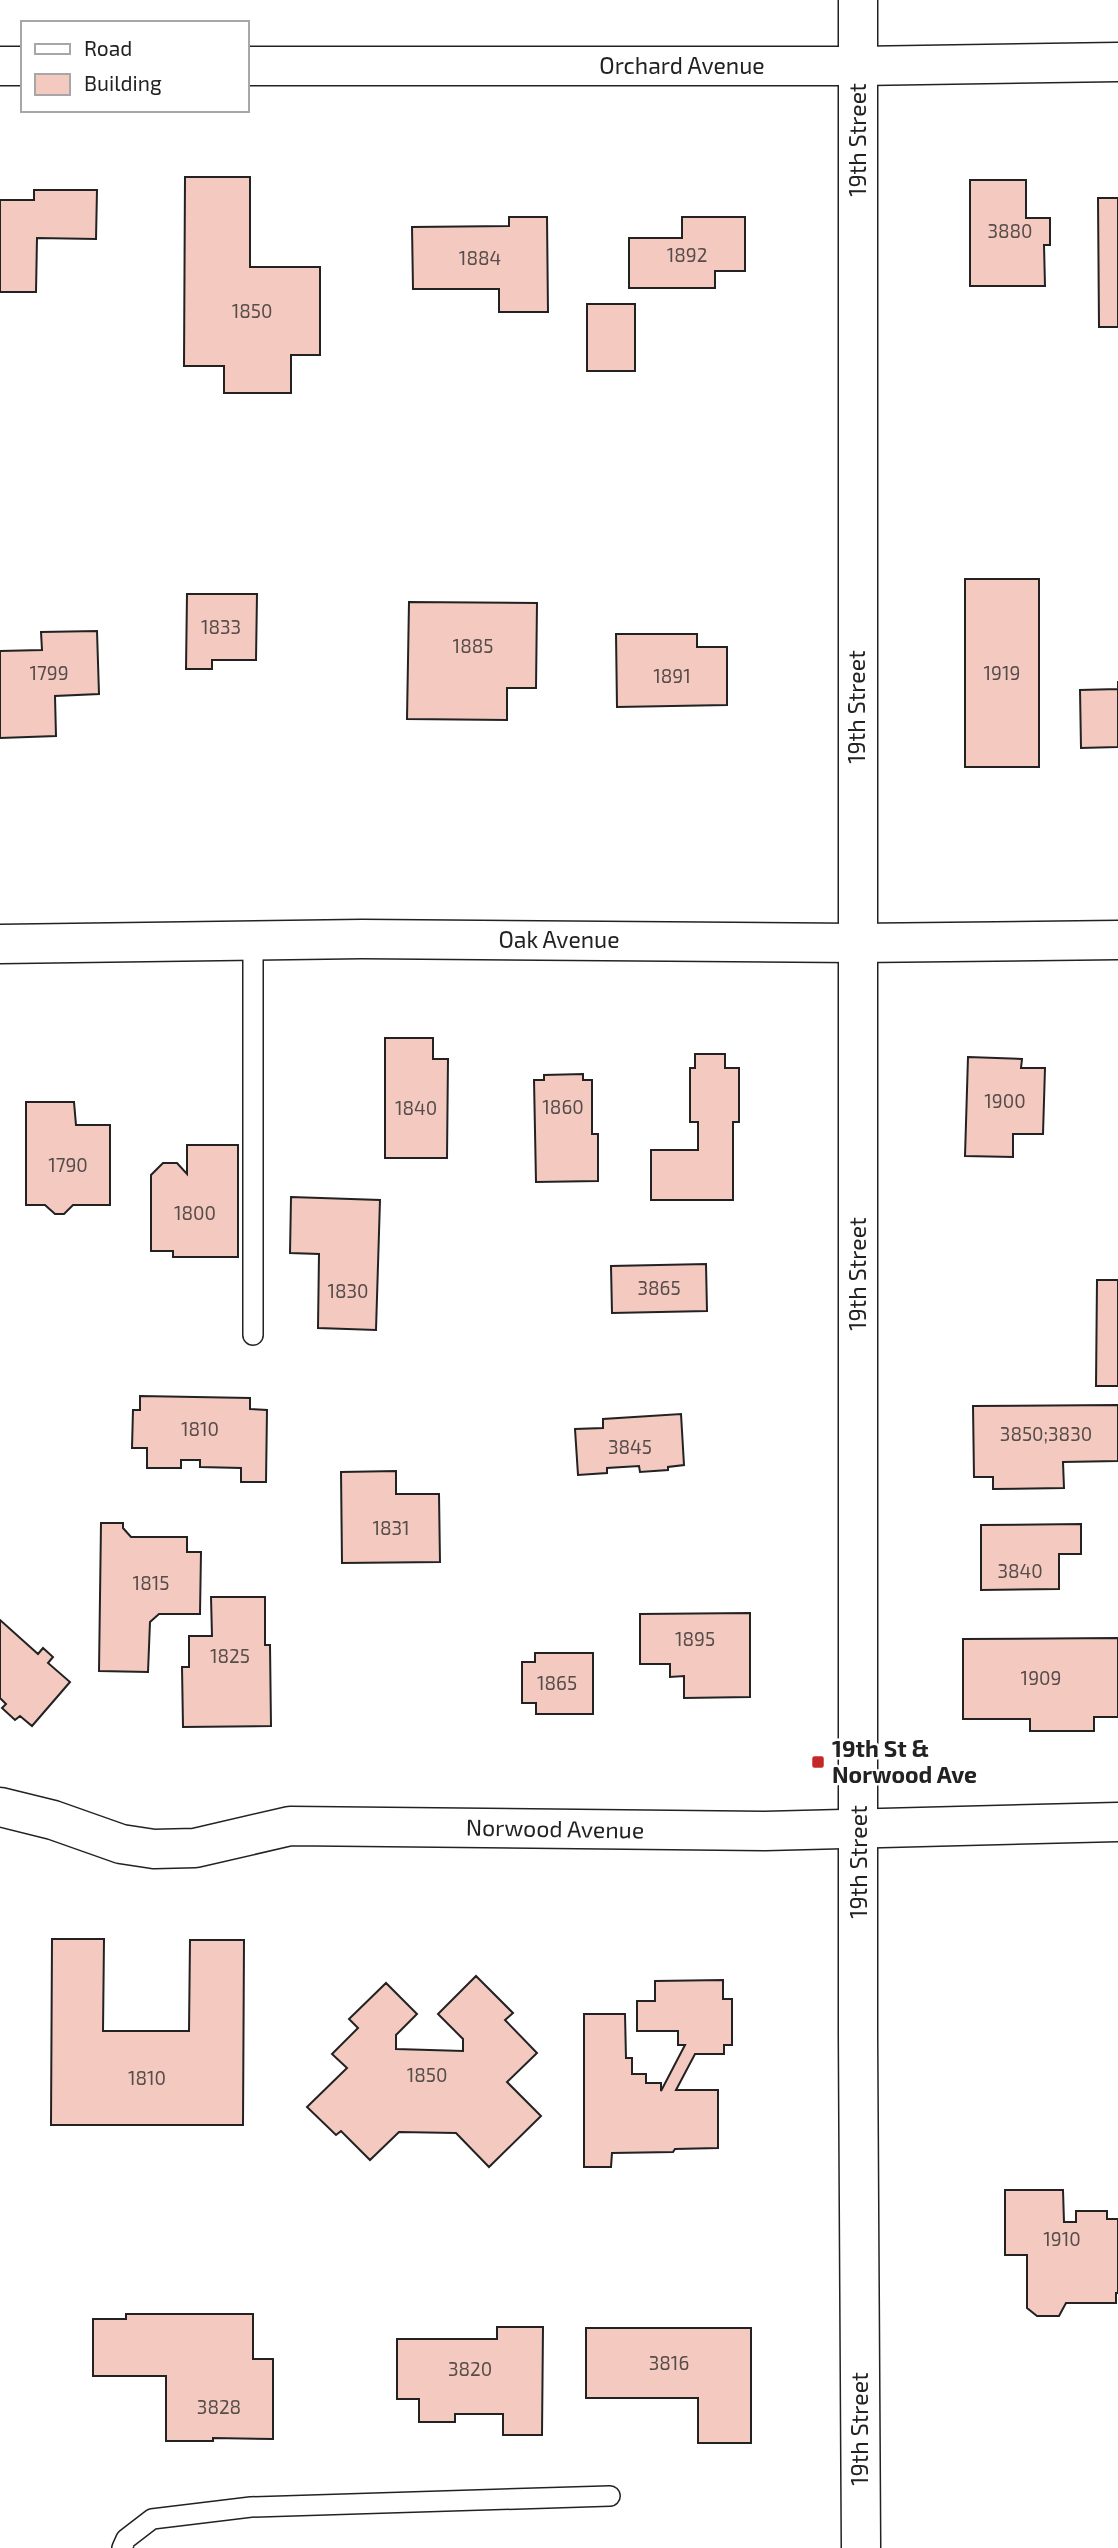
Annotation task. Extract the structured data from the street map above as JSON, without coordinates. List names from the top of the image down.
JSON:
{
  "streets": {
    "street": [
      "Orchard Avenue",
      "19th Street",
      "Oak Avenue",
      "Norwood Avenue"
    ]
  },
  "crossings": [
    ["Orchard Avenue", "19th Street"],
    ["19th Street", "Oak Avenue"],
    ["19th Street", "Norwood Avenue"]
  ],
  "places": {
    "transit": ["19th St & Norwood Ave"]
  },
  "house_numbers": [
    "3880",
    "1892",
    "1884",
    "1850",
    "1833",
    "1885",
    "1799",
    "1919",
    "1891",
    "1900",
    "1860",
    "1840",
    "1790",
    "1800",
    "3865",
    "1830",
    "1810",
    "3850;3830",
    "3845",
    "1831",
    "3840",
    "1815",
    "1895",
    "1825",
    "1909",
    "1865",
    "1850",
    "1810",
    "1910",
    "3816",
    "3820",
    "3828"
  ],
  "legend": ["Road", "Building"]
}
